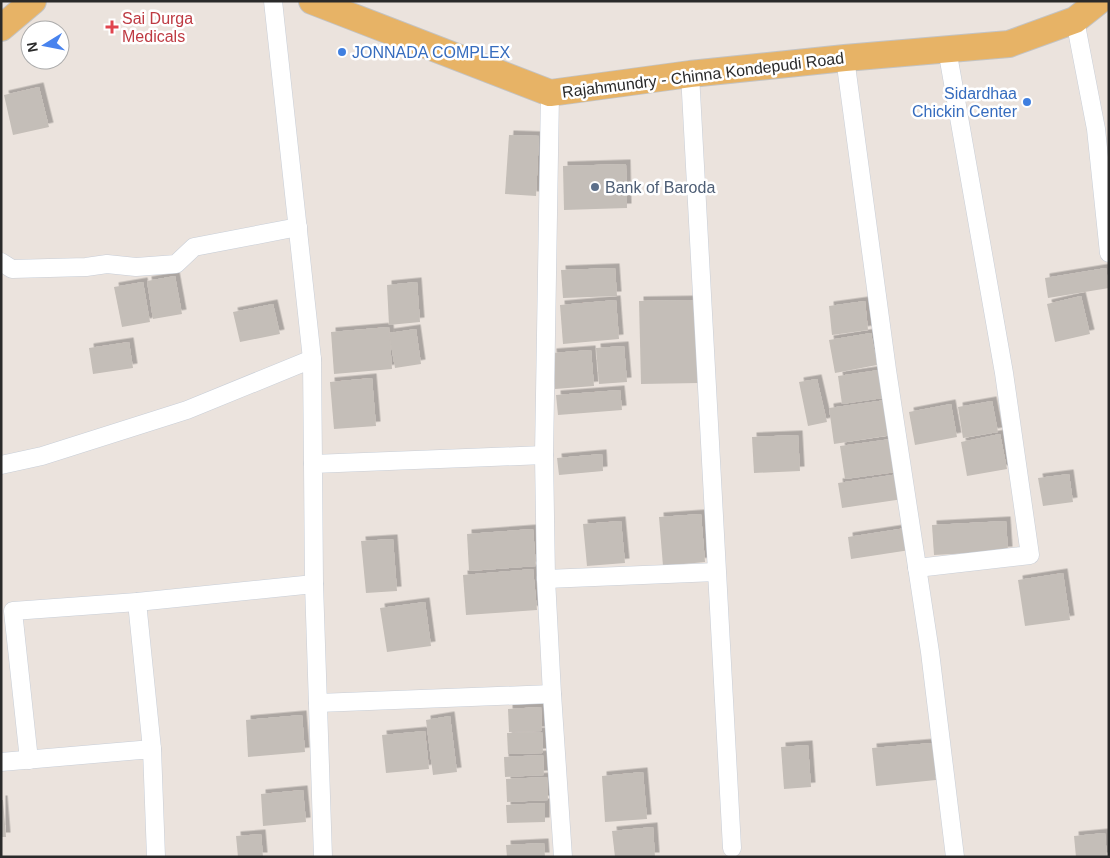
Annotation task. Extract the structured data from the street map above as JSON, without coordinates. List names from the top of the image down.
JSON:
{
  "streets": {
    "main road": ["Rajahmundry - Chinna Kondepudi Road"]
  },
  "places": {
    "health": ["Sai Durga Medicals"],
    "other": ["JONNADA COMPLEX", "Sidardhaa Chickin Center", "Bank of Baroda"]
  },
  "north": "left"
}
